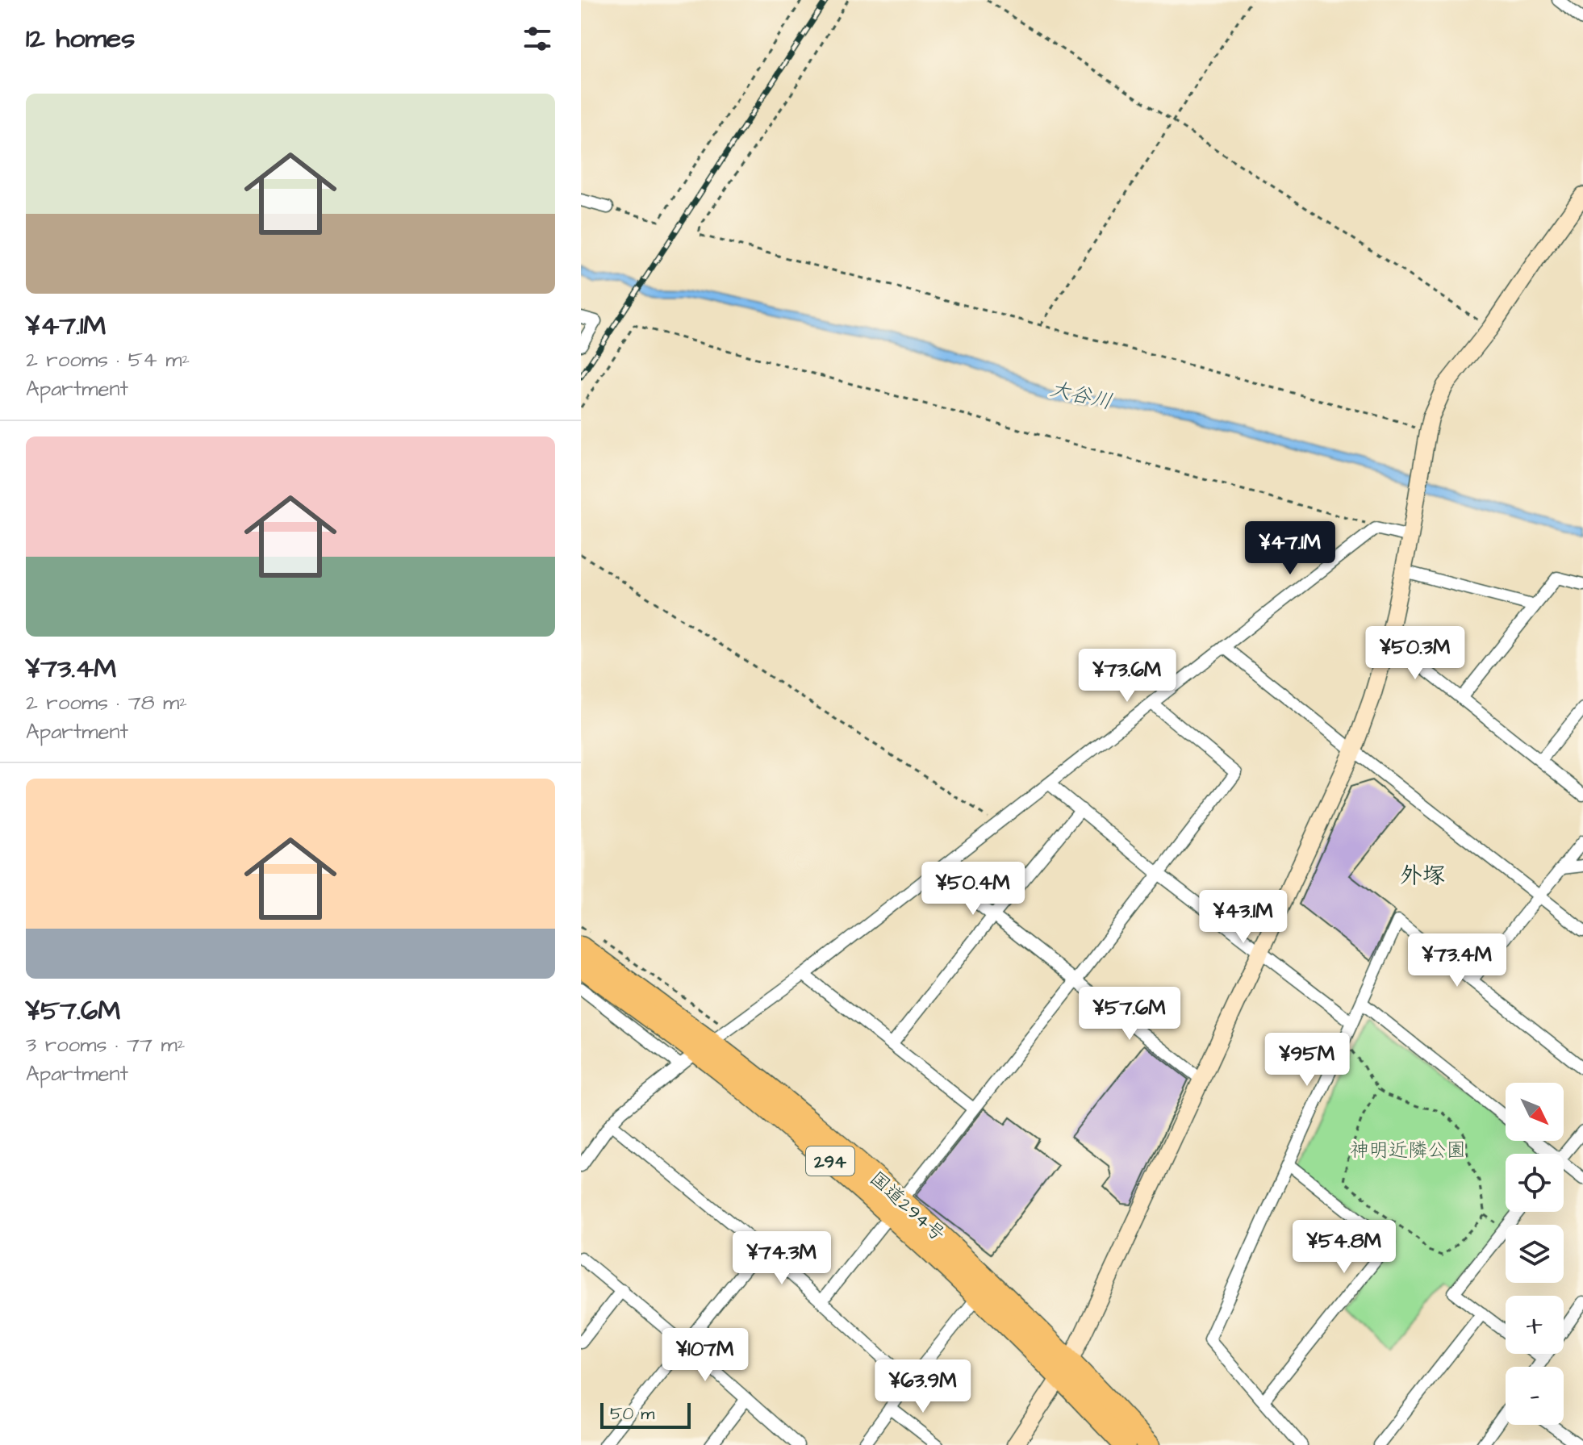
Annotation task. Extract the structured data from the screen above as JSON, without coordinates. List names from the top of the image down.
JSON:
{
  "streets": {
    "highway": ["294", "国道294号"]
  },
  "districts": ["外塚"],
  "water": ["大谷川"],
  "parks": ["神明近隣公園"],
  "scale_bar": "50 m",
  "north": "bottom right",
  "page": {
    "heading": "12 homes",
    "list": [
      {
        "name": "¥47.1M",
        "note": "2 rooms · 54 m² · Apartment"
      },
      {
        "name": "¥73.4M",
        "note": "2 rooms · 78 m² · Apartment"
      },
      {
        "name": "¥57.6M",
        "note": "3 rooms · 77 m² · Apartment"
      }
    ],
    "price": [
      "¥47.1M",
      "¥50.3M",
      "¥73.6M",
      "¥50.4M",
      "¥43.1M",
      "¥73.4M",
      "¥57.6M",
      "¥95M",
      "¥54.8M",
      "¥74.3M",
      "¥107M",
      "¥63.9M"
    ],
    "map_buttons": ["+", "−"],
    "scale": "50 m"
  }
}
